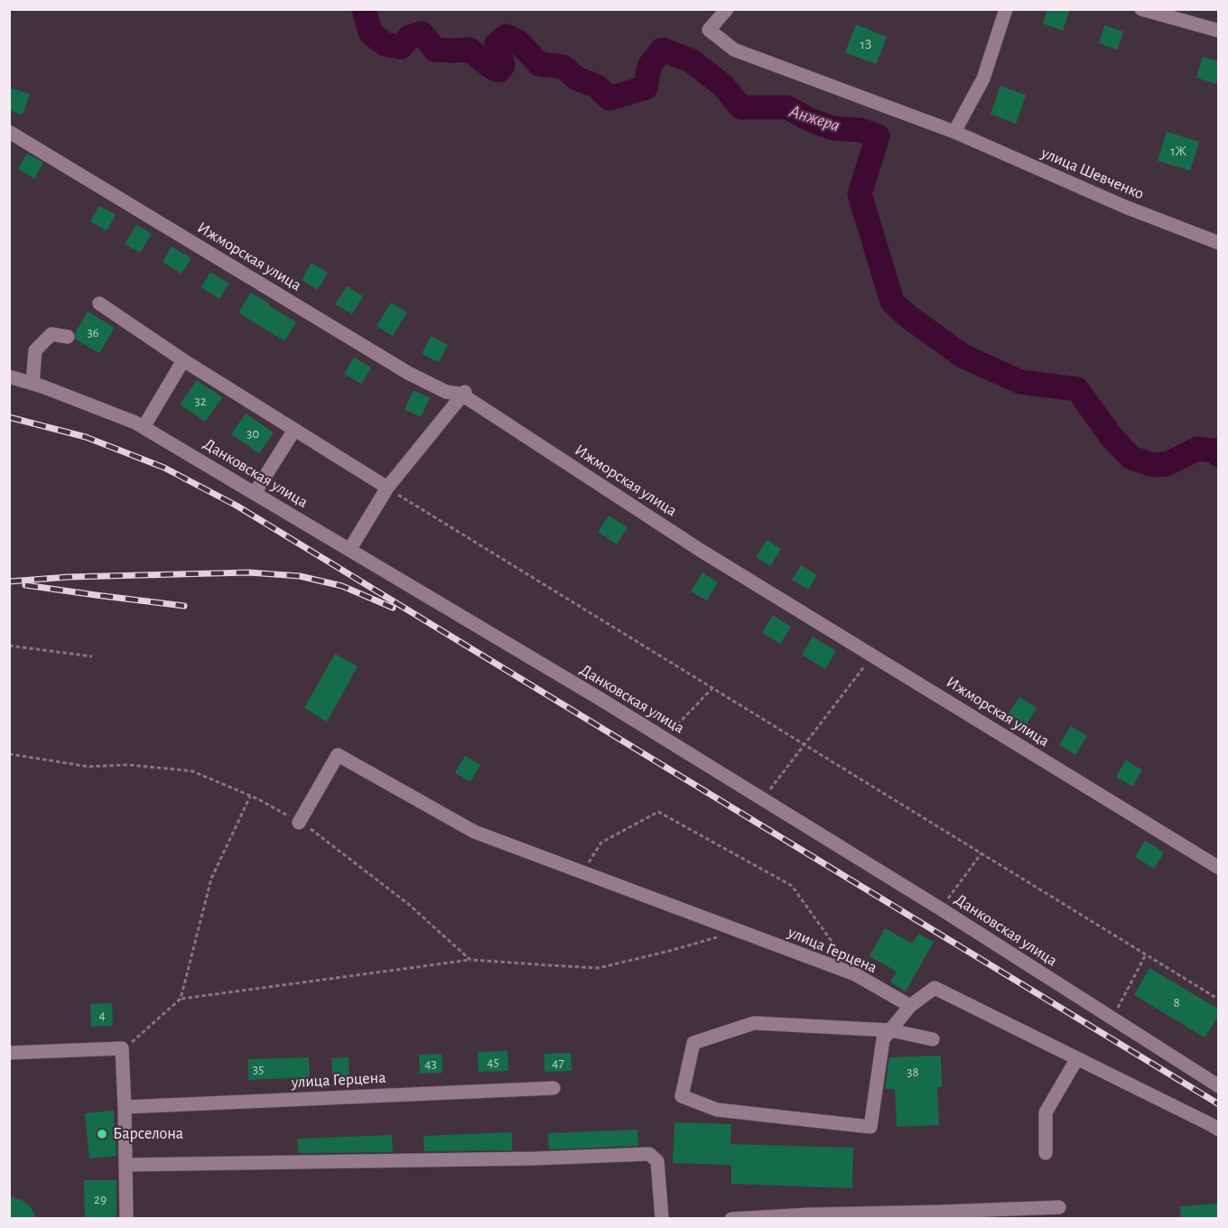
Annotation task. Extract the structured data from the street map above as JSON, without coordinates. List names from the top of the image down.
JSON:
{
  "streets": {
    "street": [
      "улица Шевченко",
      "Ижморская улица",
      "Данковская улица",
      "улица Герцена"
    ]
  },
  "water": ["Анжера"],
  "places": ["Барселона"],
  "house_numbers": [
    "1З",
    "1Ж",
    "36",
    "32",
    "30",
    "8",
    "4",
    "45",
    "47",
    "43",
    "35",
    "38",
    "29"
  ]
}
